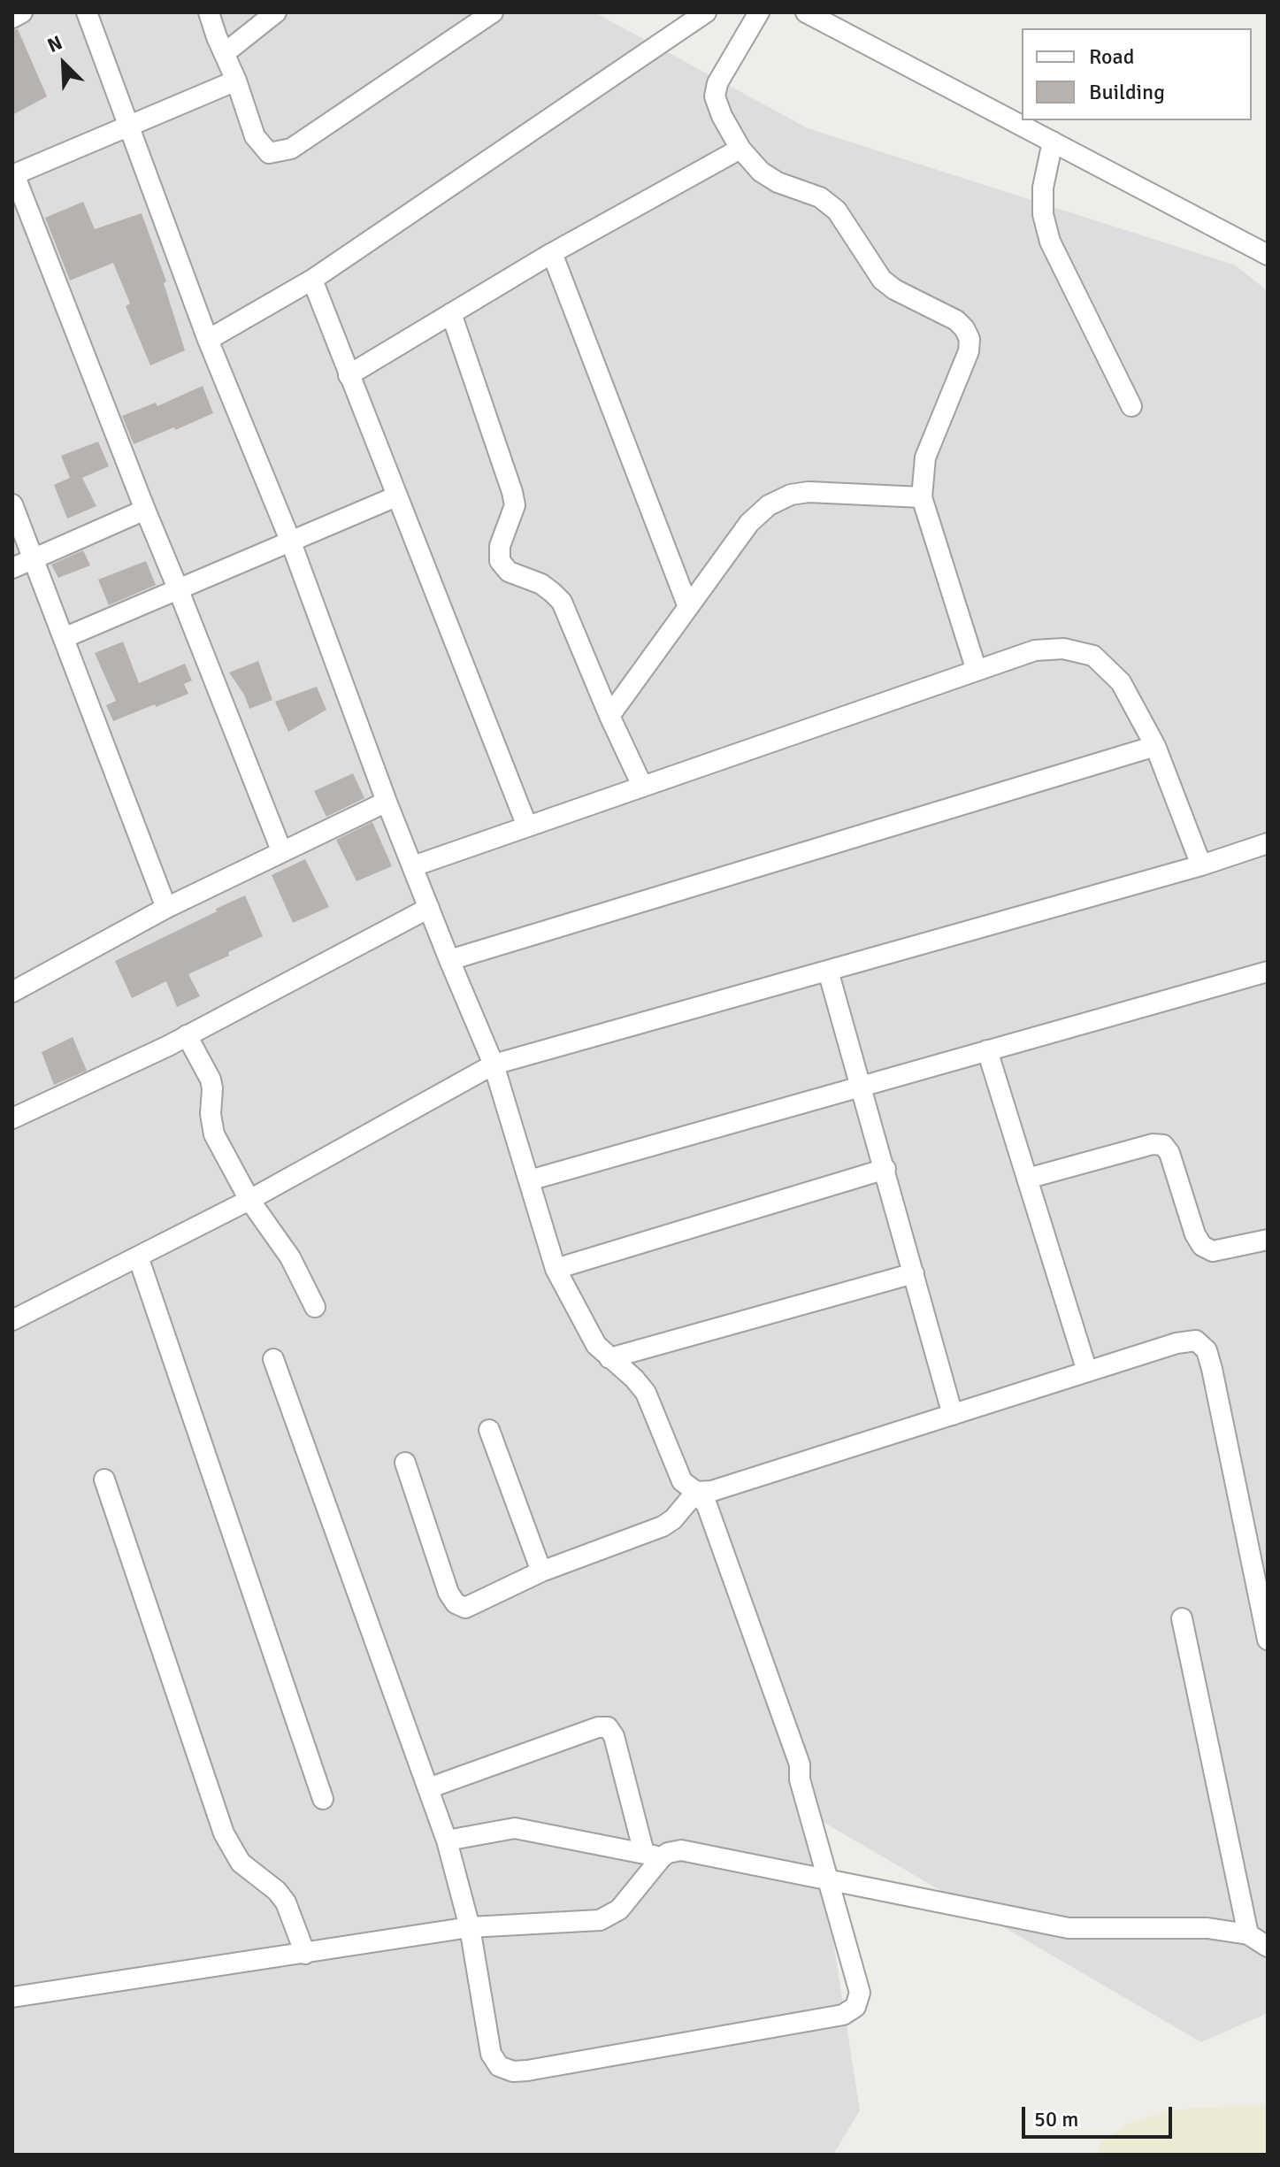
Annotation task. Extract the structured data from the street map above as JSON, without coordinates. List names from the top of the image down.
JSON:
{
  "legend": ["Road", "Building"],
  "scale_bar": "50 m",
  "north": "top left"
}
